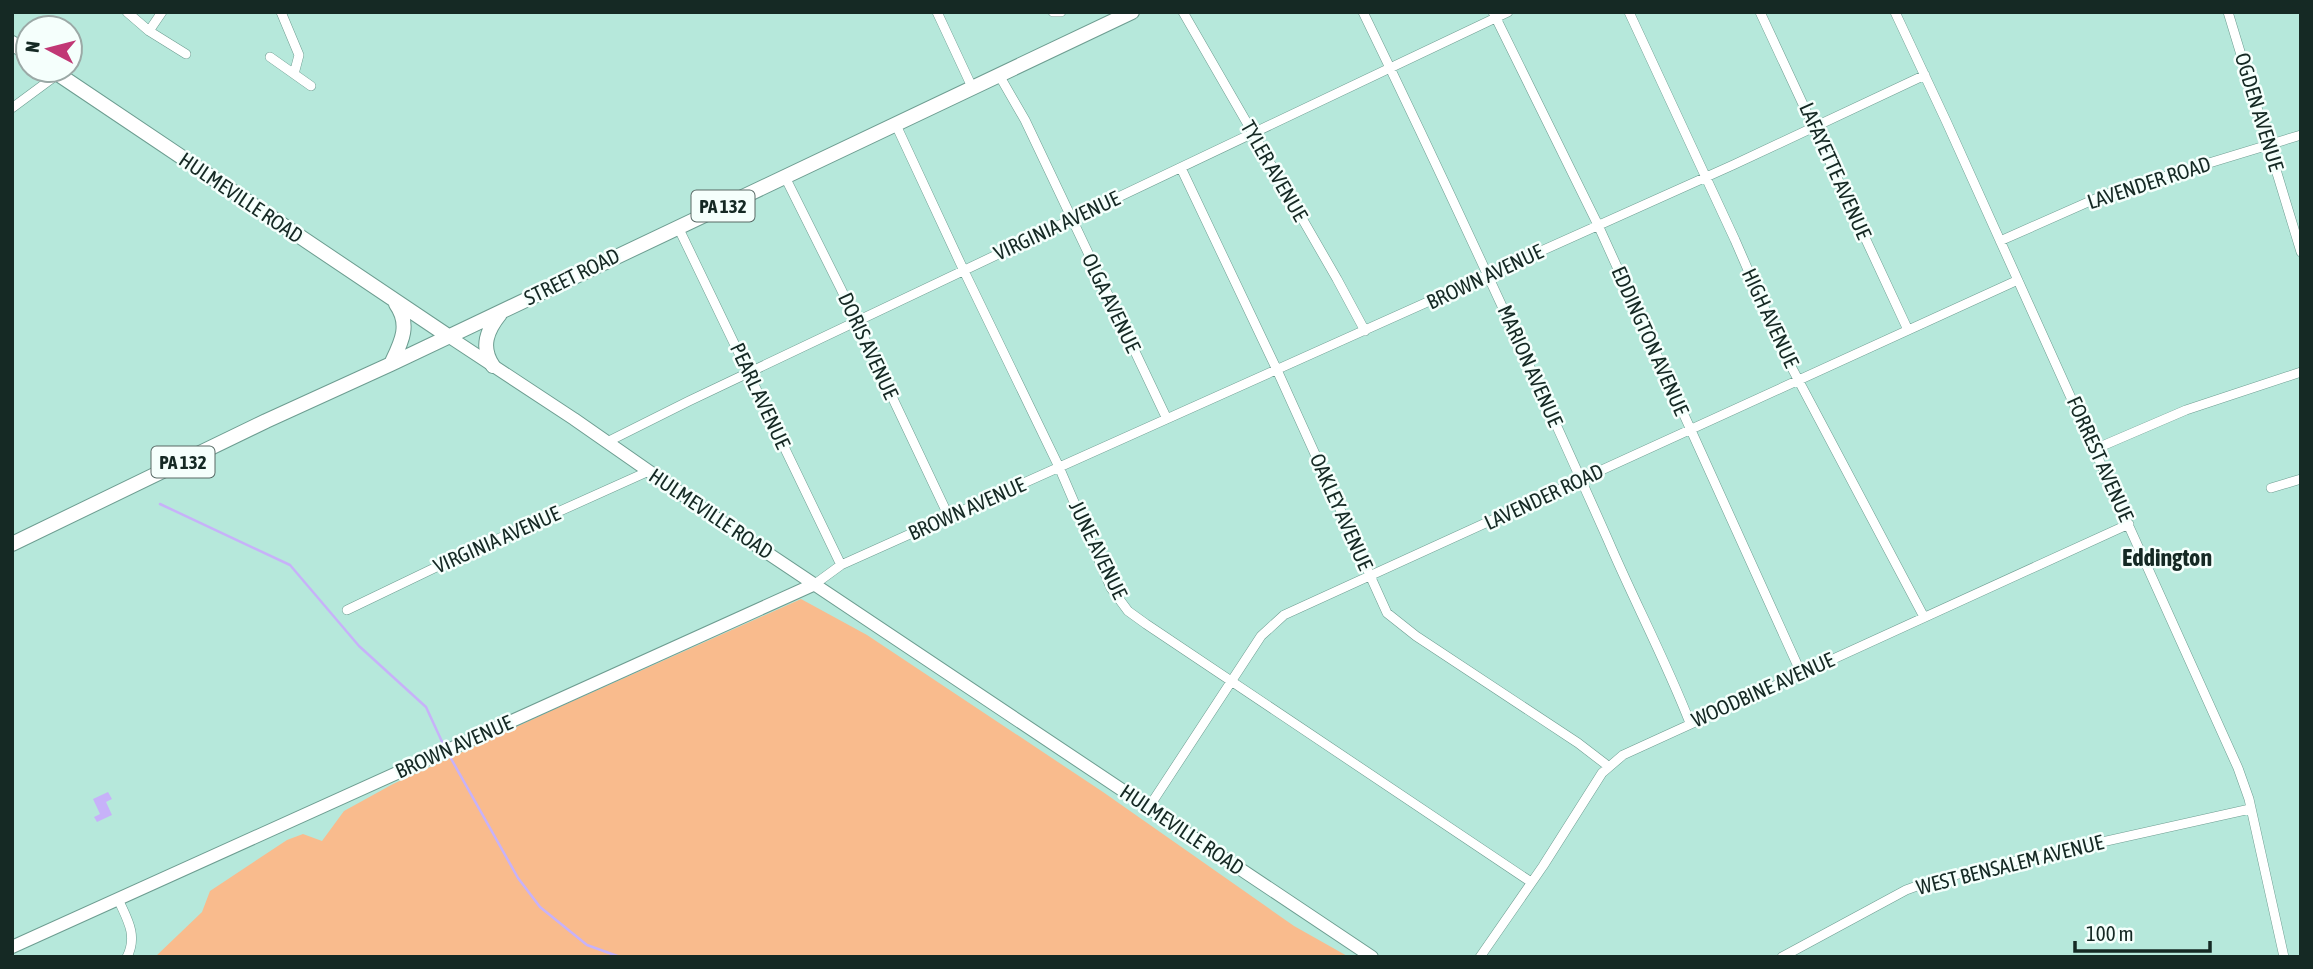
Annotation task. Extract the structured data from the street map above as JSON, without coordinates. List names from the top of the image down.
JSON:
{
  "streets": {
    "main road": [
      "HULMEVILLE ROAD",
      "PA 132",
      "STREET ROAD",
      "BROWN AVENUE"
    ],
    "street": [
      "OGDEN AVENUE",
      "TYLER AVENUE",
      "LAFAYETTE AVENUE",
      "LAVENDER ROAD",
      "VIRGINIA AVENUE",
      "OLGA AVENUE",
      "HIGH AVENUE",
      "EDDINGTON AVENUE",
      "DORIS AVENUE",
      "MARION AVENUE",
      "PEARL AVENUE",
      "FORREST AVENUE",
      "OAKLEY AVENUE",
      "JUNE AVENUE",
      "WOODBINE AVENUE",
      "WEST BENSALEM AVENUE"
    ]
  },
  "crossings": [
    ["OGDEN AVENUE", "LAVENDER ROAD"],
    ["TYLER AVENUE", "VIRGINIA AVENUE"],
    ["TYLER AVENUE", "BROWN AVENUE"],
    ["LAFAYETTE AVENUE", "LAVENDER ROAD"],
    ["LAFAYETTE AVENUE", "BROWN AVENUE"],
    ["LAVENDER ROAD", "HULMEVILLE ROAD"],
    ["LAVENDER ROAD", "HIGH AVENUE"],
    ["LAVENDER ROAD", "EDDINGTON AVENUE"],
    ["LAVENDER ROAD", "MARION AVENUE"],
    ["LAVENDER ROAD", "FORREST AVENUE"],
    ["LAVENDER ROAD", "OAKLEY AVENUE"],
    ["LAVENDER ROAD", "JUNE AVENUE"],
    ["HULMEVILLE ROAD", "VIRGINIA AVENUE"],
    ["HULMEVILLE ROAD", "STREET ROAD"],
    ["HULMEVILLE ROAD", "BROWN AVENUE"],
    ["VIRGINIA AVENUE", "OLGA AVENUE"],
    ["VIRGINIA AVENUE", "EDDINGTON AVENUE"],
    ["VIRGINIA AVENUE", "DORIS AVENUE"],
    ["VIRGINIA AVENUE", "MARION AVENUE"],
    ["VIRGINIA AVENUE", "PEARL AVENUE"],
    ["VIRGINIA AVENUE", "OAKLEY AVENUE"],
    ["VIRGINIA AVENUE", "JUNE AVENUE"],
    ["STREET ROAD", "OLGA AVENUE"],
    ["STREET ROAD", "DORIS AVENUE"],
    ["STREET ROAD", "PEARL AVENUE"],
    ["STREET ROAD", "JUNE AVENUE"],
    ["BROWN AVENUE", "OLGA AVENUE"],
    ["BROWN AVENUE", "HIGH AVENUE"],
    ["BROWN AVENUE", "EDDINGTON AVENUE"],
    ["BROWN AVENUE", "DORIS AVENUE"],
    ["BROWN AVENUE", "MARION AVENUE"],
    ["BROWN AVENUE", "PEARL AVENUE"],
    ["BROWN AVENUE", "FORREST AVENUE"],
    ["BROWN AVENUE", "OAKLEY AVENUE"],
    ["BROWN AVENUE", "JUNE AVENUE"],
    ["HIGH AVENUE", "WOODBINE AVENUE"],
    ["EDDINGTON AVENUE", "WOODBINE AVENUE"],
    ["MARION AVENUE", "WOODBINE AVENUE"],
    ["FORREST AVENUE", "WOODBINE AVENUE"],
    ["FORREST AVENUE", "WEST BENSALEM AVENUE"],
    ["OAKLEY AVENUE", "WOODBINE AVENUE"],
    ["JUNE AVENUE", "WOODBINE AVENUE"]
  ],
  "districts": ["Eddington"],
  "scale_bar": "100 m",
  "north": "left"
}
